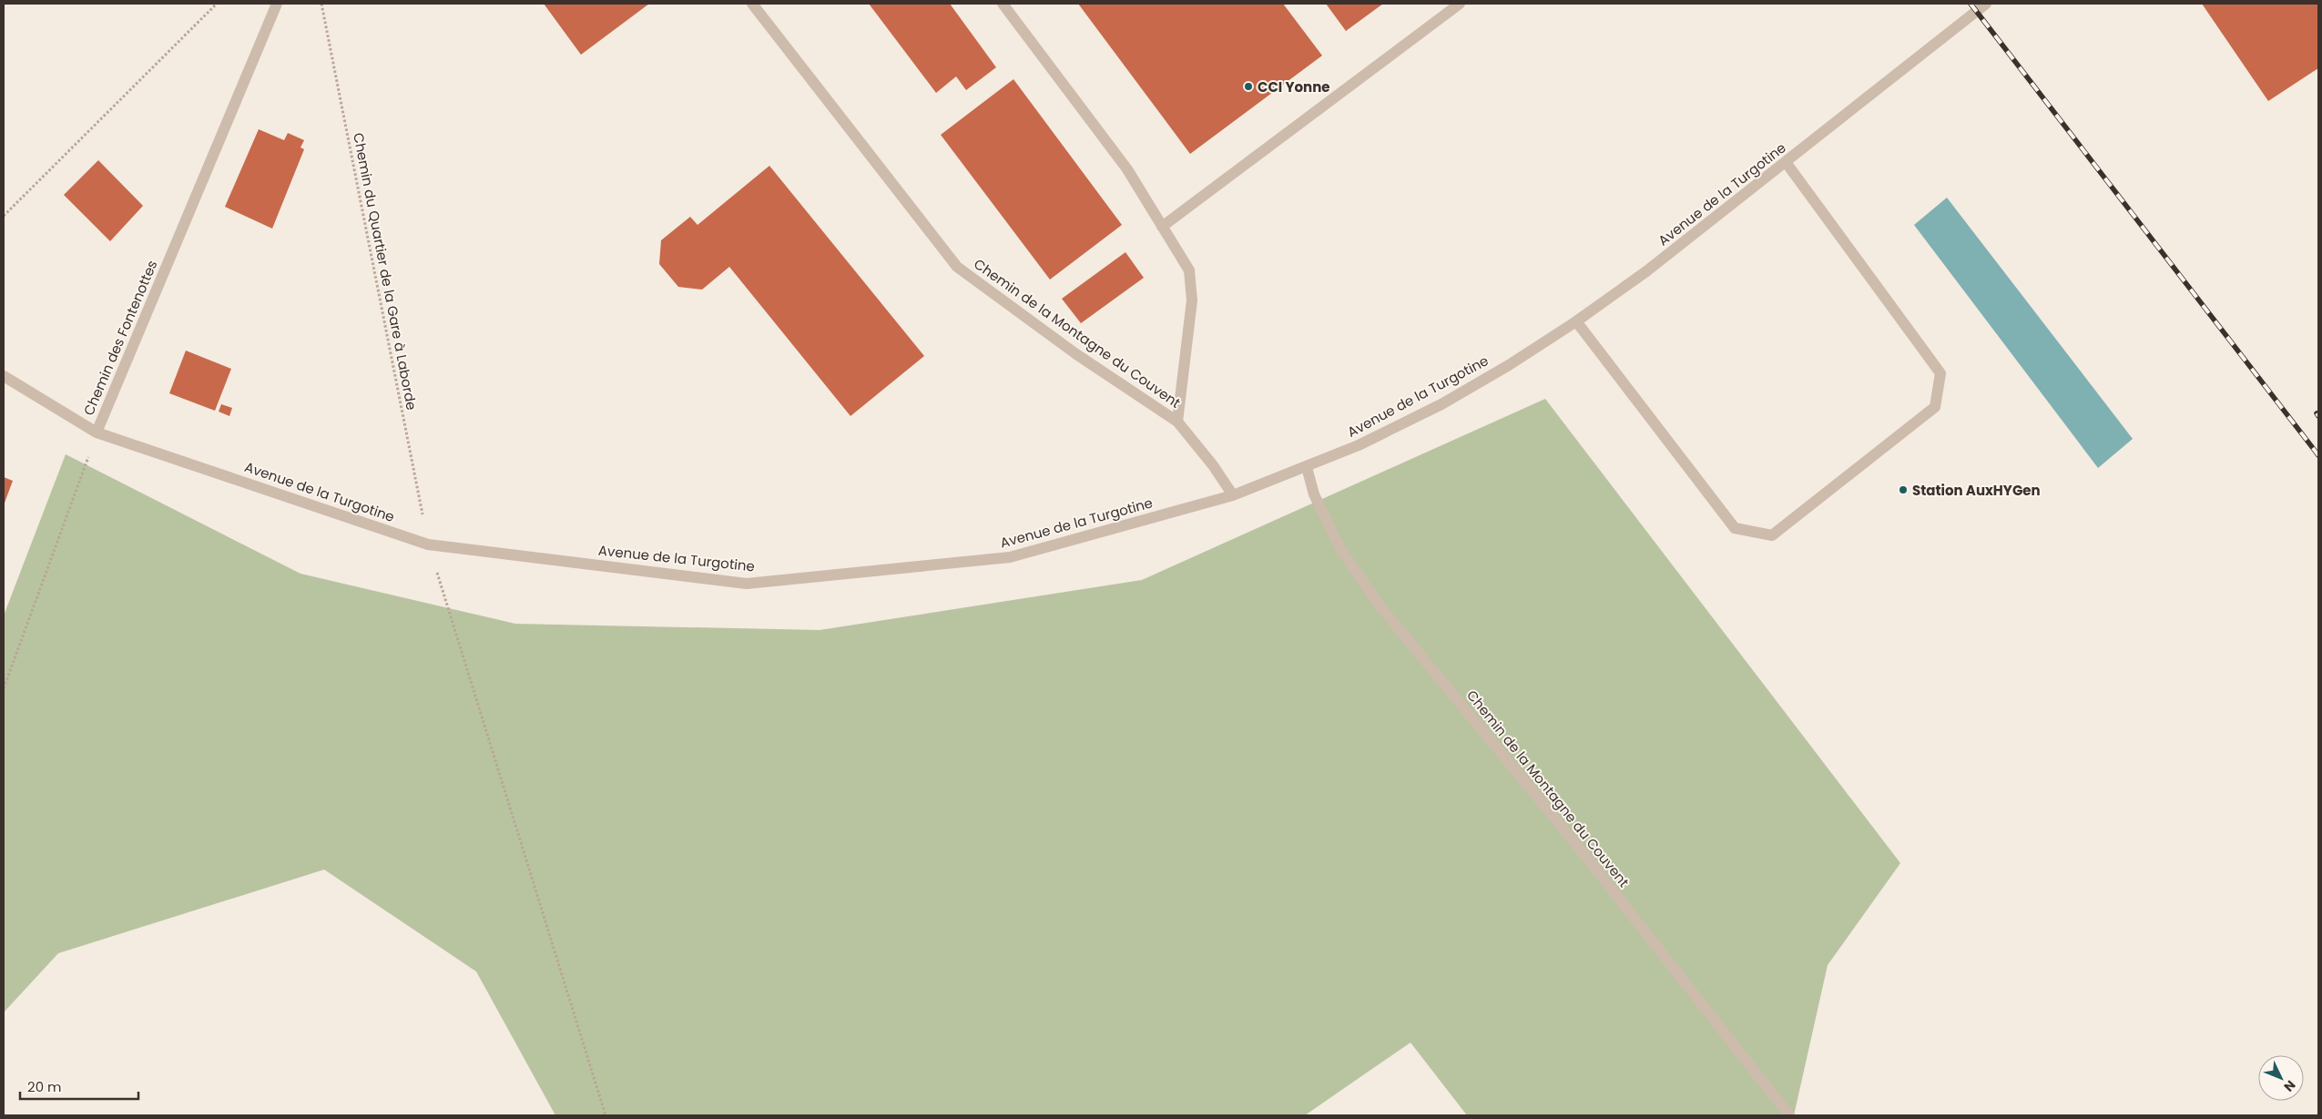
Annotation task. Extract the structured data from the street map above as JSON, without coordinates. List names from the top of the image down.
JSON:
{
  "streets": {
    "street": ["Avenue de la Turgotine", "Chemin de la Montagne du Couvent", "Chemin des Fontenottes"],
    "path": ["Chemin du Quartier de la Gare à Laborde"]
  },
  "crossings": [
    ["Avenue de la Turgotine", "Chemin du Quartier de la Gare à Laborde"],
    ["Avenue de la Turgotine", "Chemin de la Montagne du Couvent"],
    ["Avenue de la Turgotine", "Chemin des Fontenottes"]
  ],
  "places": ["CCI Yonne", "Station AuxHYGen"],
  "scale_bar": "20 m",
  "north": "bottom right"
}
